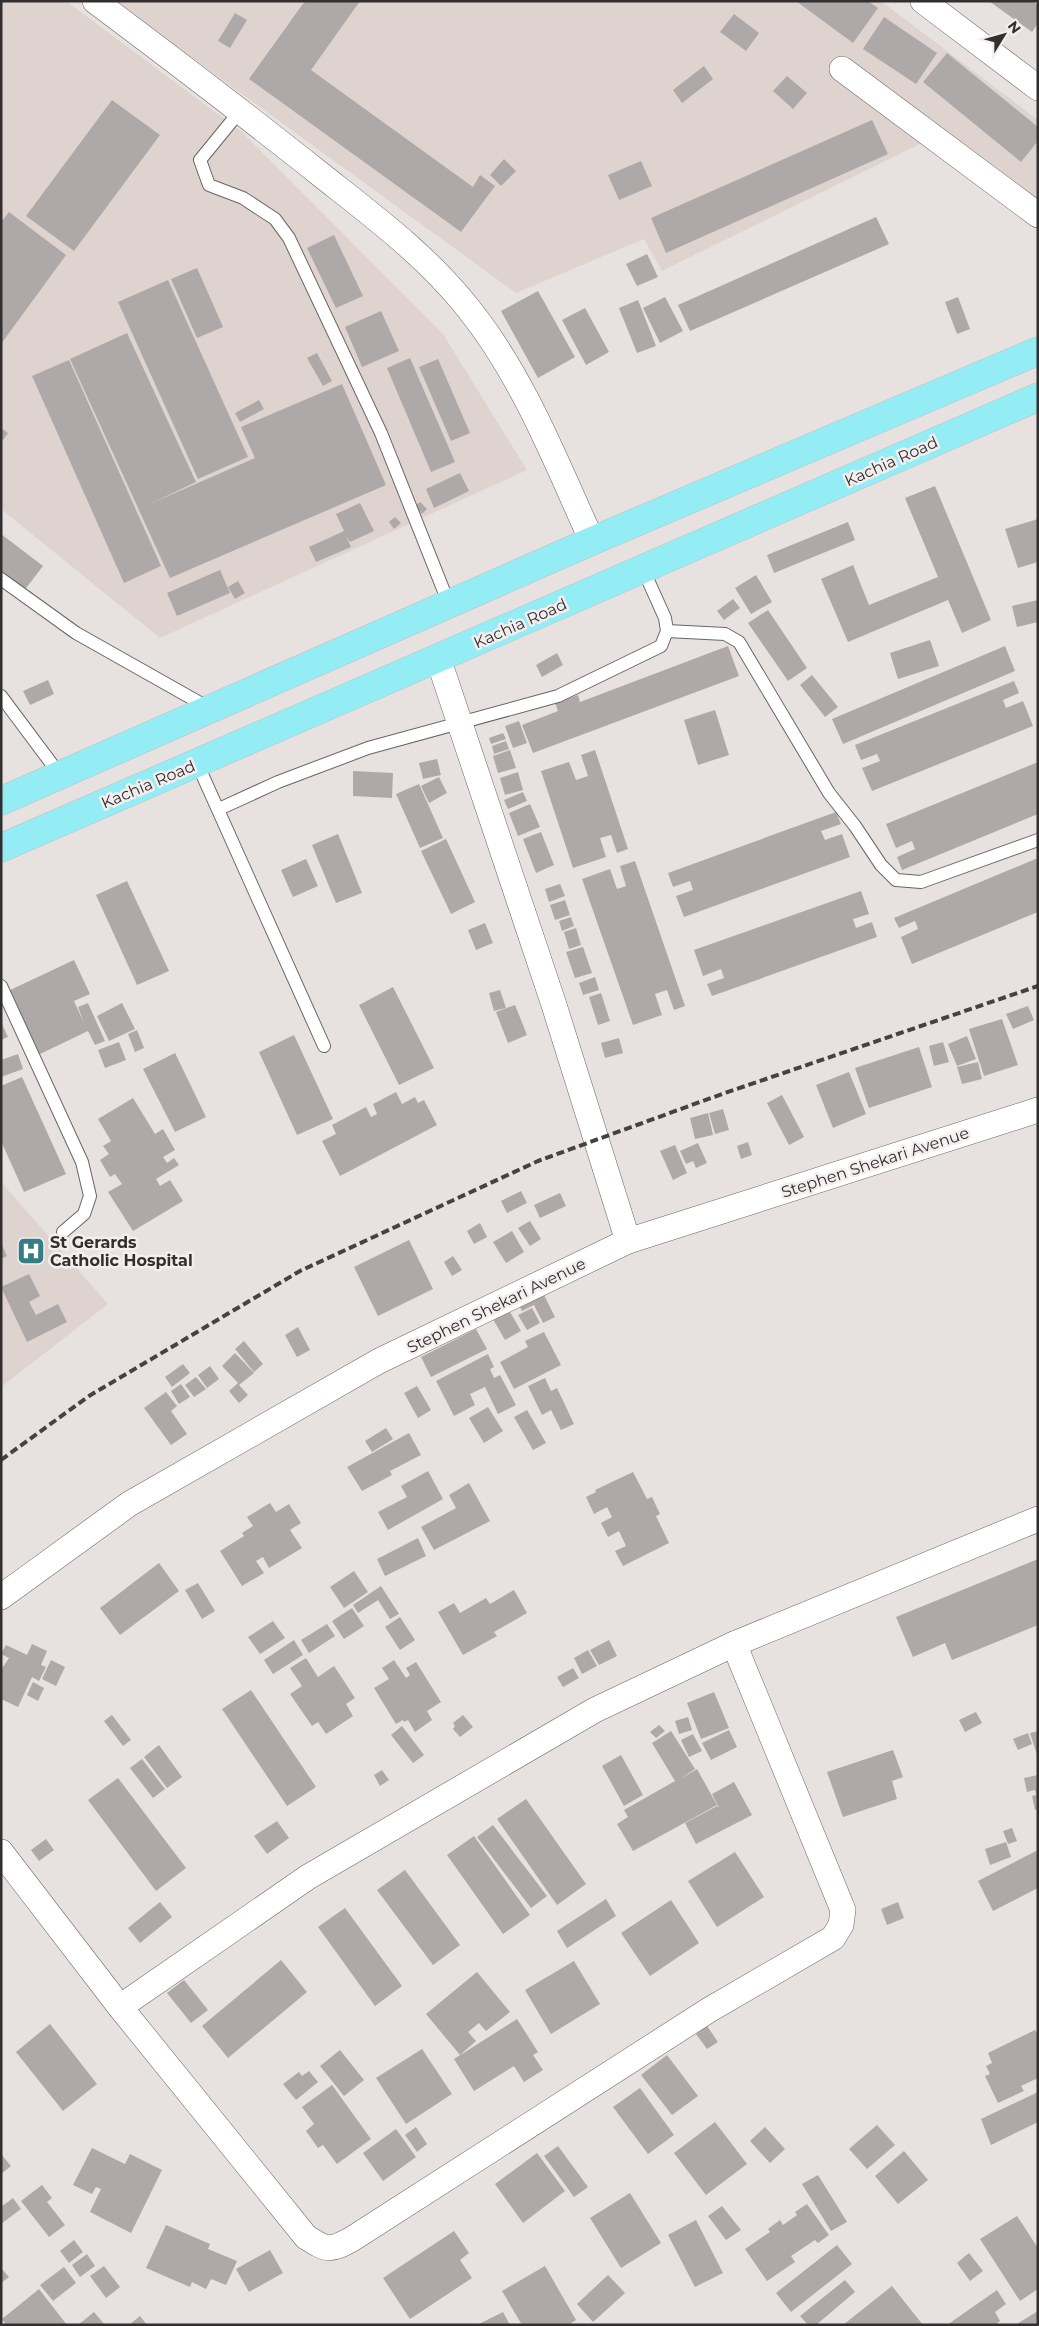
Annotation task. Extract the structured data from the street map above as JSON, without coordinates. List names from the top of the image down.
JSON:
{
  "streets": {
    "main road": ["Kachia Road"],
    "street": ["Stephen Shekari Avenue"]
  },
  "places": {
    "hospital": ["St Gerards Catholic Hospital"]
  },
  "north": "top right"
}
